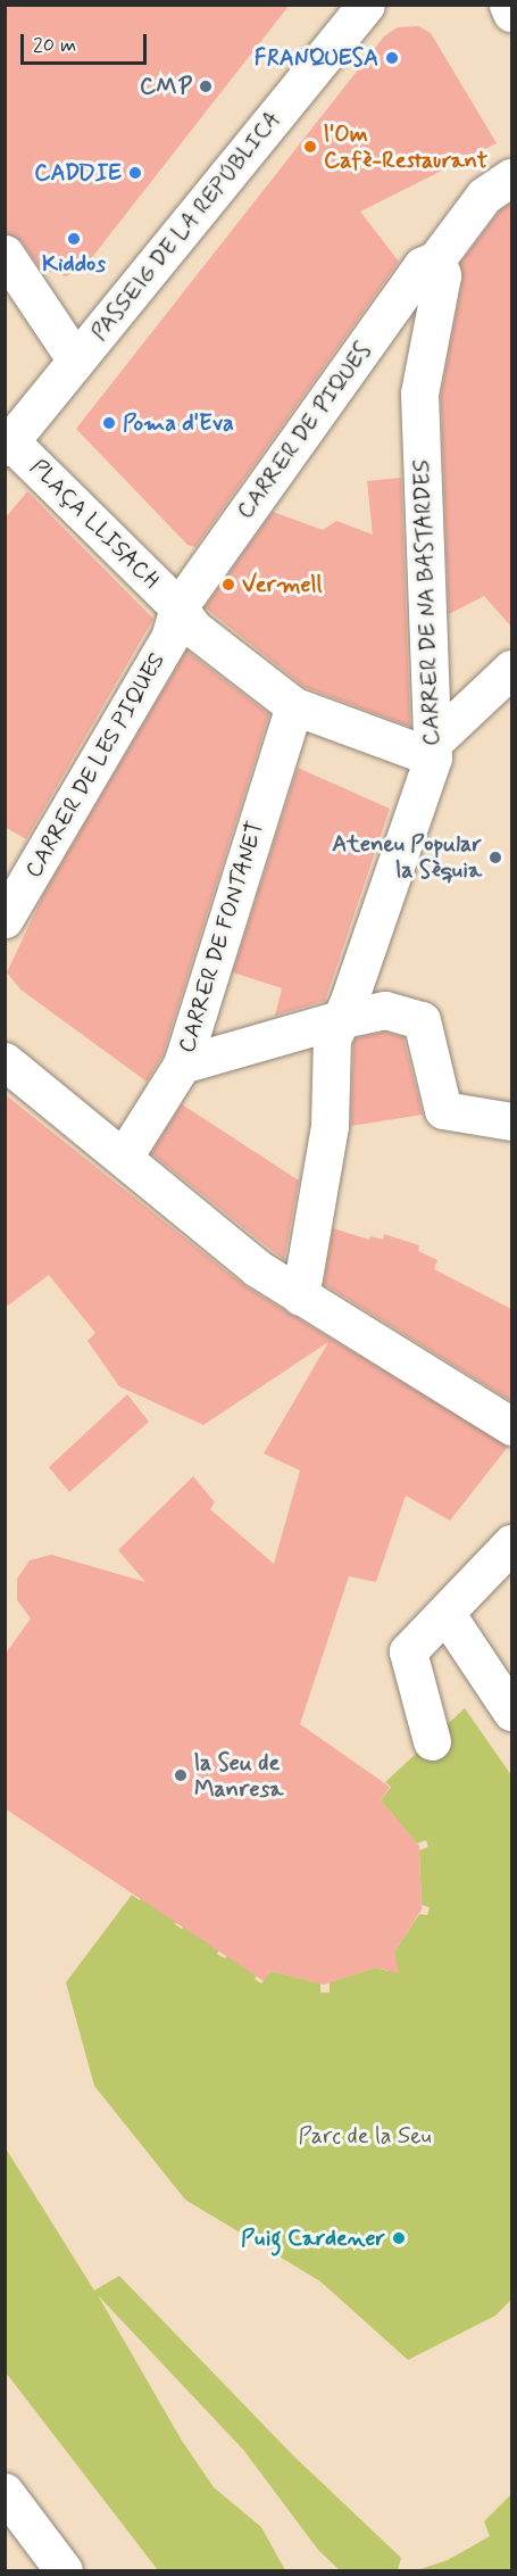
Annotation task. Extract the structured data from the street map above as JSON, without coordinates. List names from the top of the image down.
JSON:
{
  "streets": {
    "street": [
      "PASSEIG DE LA REPÚBLICA",
      "CARRER DE PIQUES",
      "PLAÇA LLISACH",
      "CARRER DE NA BASTARDES",
      "CARRER DE LES PIQUES",
      "CARRER DE FONTANET"
    ]
  },
  "crossings": [
    ["PASSEIG DE LA REPÚBLICA", "PLAÇA LLISACH"],
    ["CARRER DE PIQUES", "PLAÇA LLISACH"],
    ["CARRER DE PIQUES", "CARRER DE NA BASTARDES"],
    ["CARRER DE PIQUES", "CARRER DE LES PIQUES"],
    ["PLAÇA LLISACH", "CARRER DE NA BASTARDES"],
    ["PLAÇA LLISACH", "CARRER DE LES PIQUES"],
    ["PLAÇA LLISACH", "CARRER DE FONTANET"]
  ],
  "parks": ["Parc de la Seu"],
  "places": [
    "FRANQUESA",
    "CMP",
    "l'Om Cafè-Restaurant",
    "CADDIE",
    "Kiddos",
    "Poma d'Eva",
    "Vermell",
    "Ateneu Popular la Sèquia",
    "la Seu de Manresa",
    "Puig Cardener"
  ],
  "scale_bar": "20 m"
}
